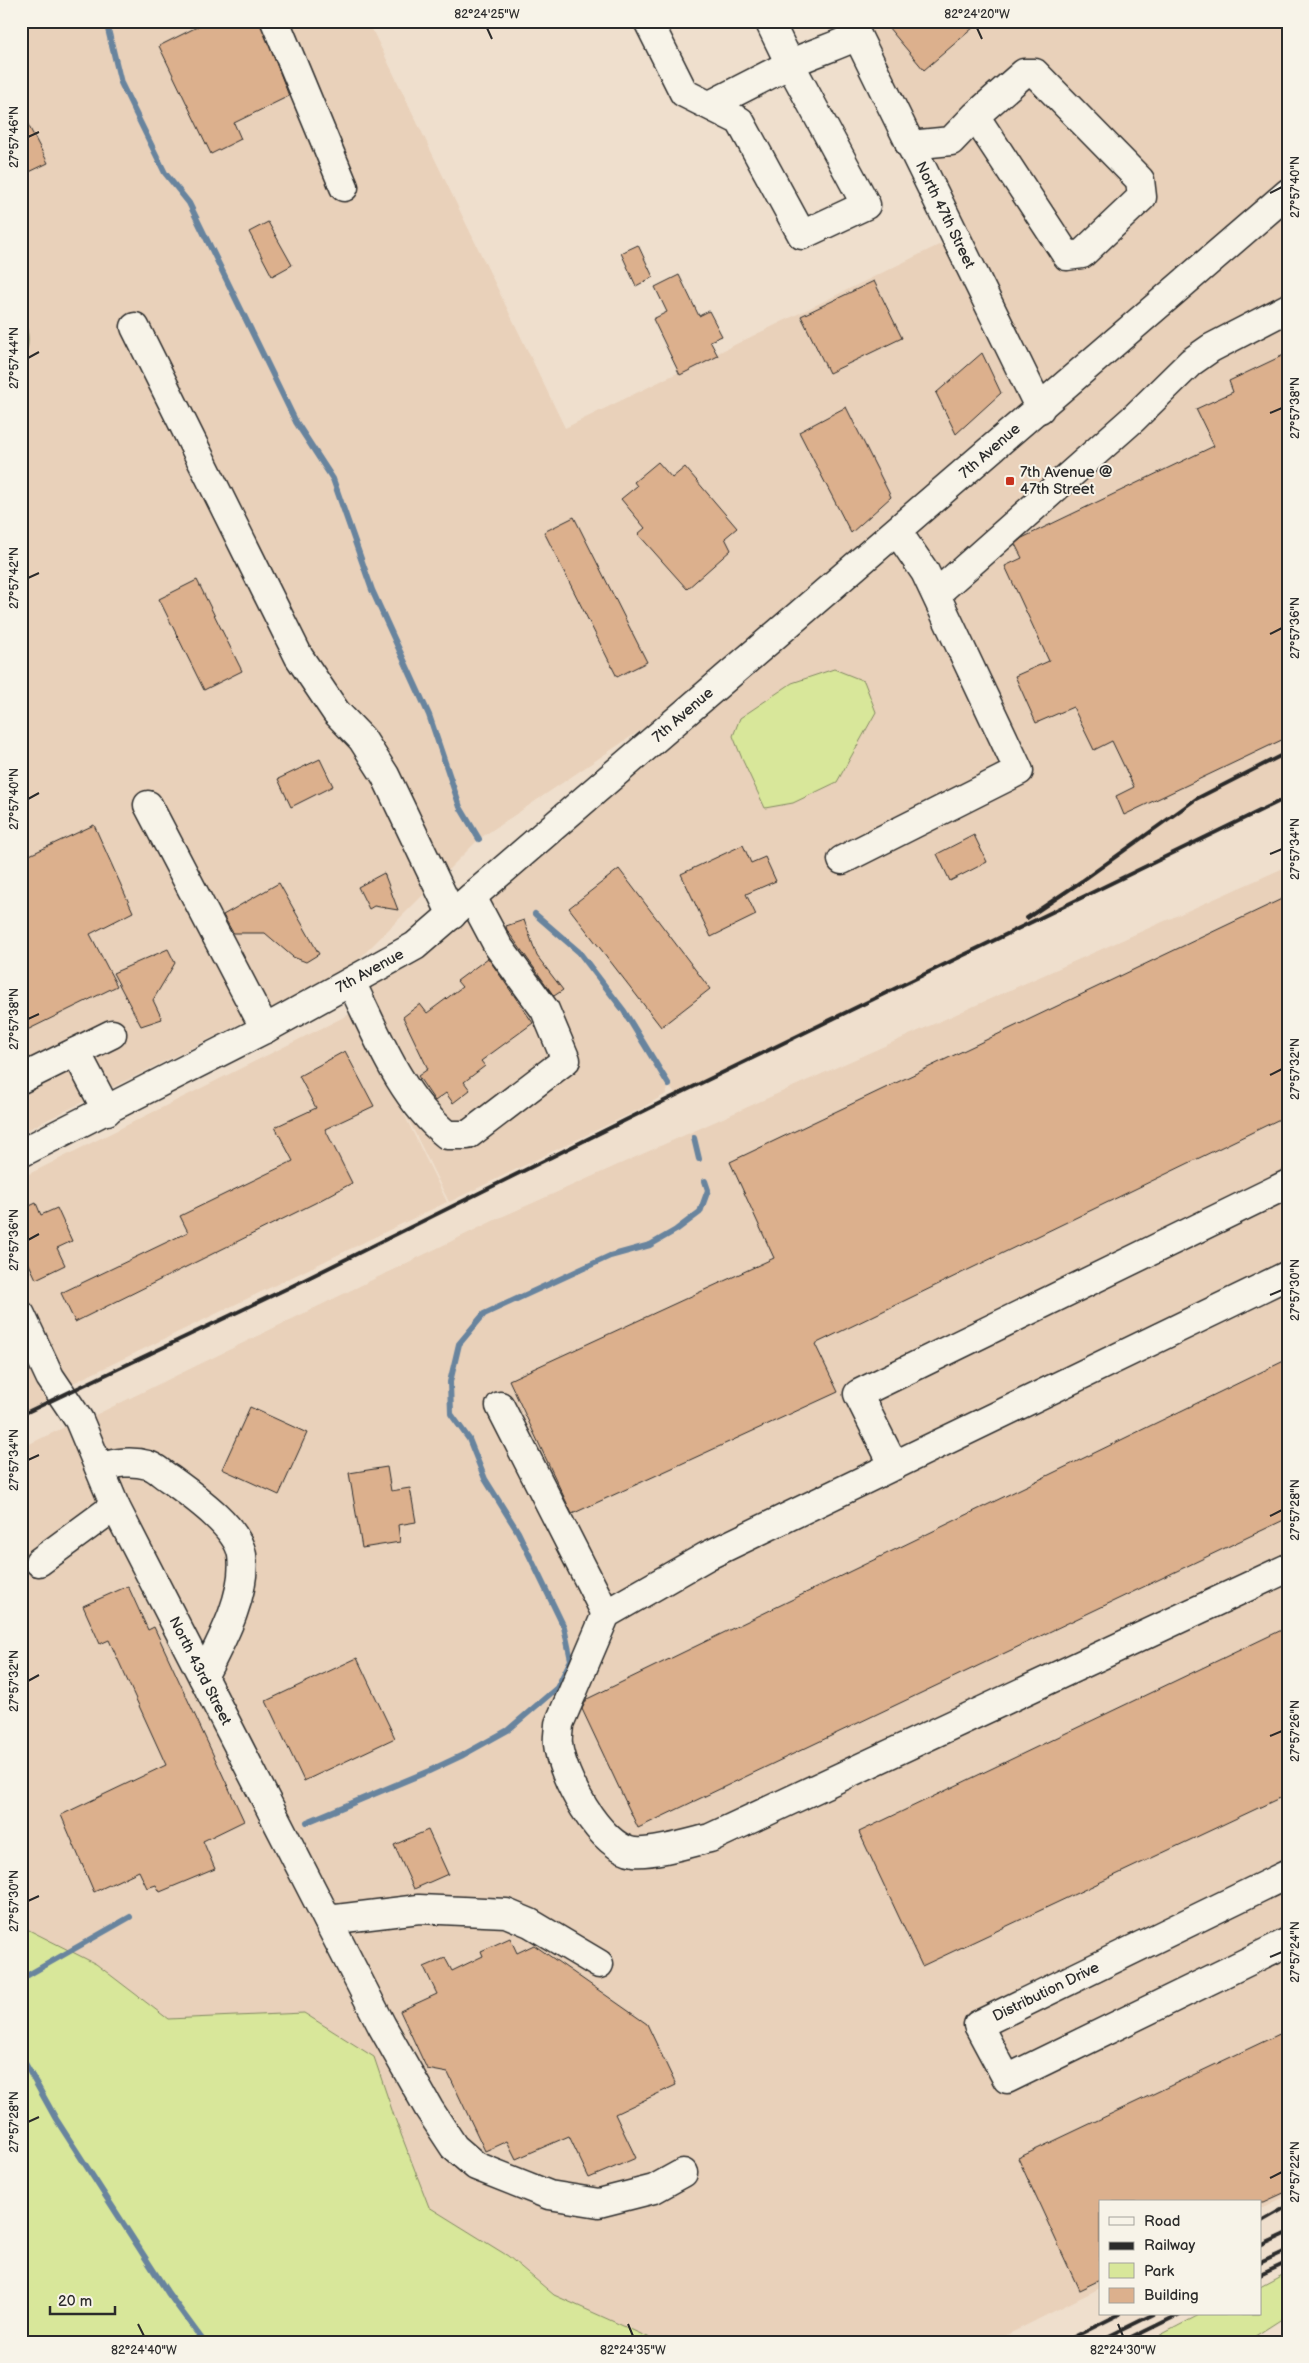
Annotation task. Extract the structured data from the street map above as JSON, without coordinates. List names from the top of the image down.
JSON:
{
  "streets": {
    "street": [
      "North 47th Street",
      "7th Avenue",
      "North 43rd Street",
      "Distribution Drive"
    ]
  },
  "crossings": [
    ["North 47th Street", "7th Avenue"]
  ],
  "places": {
    "transit": ["7th Avenue @ 47th Street"]
  },
  "legend": [
    "Road",
    "Railway",
    "Park",
    "Building"
  ],
  "scale_bar": "20 m",
  "coordinates": [
    "82°24'25\"W",
    "82°24'20\"W",
    "27°57'46\"N",
    "27°57'40\"N",
    "27°57'44\"N",
    "27°57'38\"N",
    "27°57'42\"N",
    "27°57'36\"N",
    "27°57'34\"N",
    "27°57'32\"N",
    "27°57'30\"N",
    "27°57'28\"N",
    "27°57'26\"N",
    "27°57'24\"N",
    "27°57'22\"N",
    "82°24'40\"W",
    "82°24'35\"W",
    "82°24'30\"W"
  ]
}
